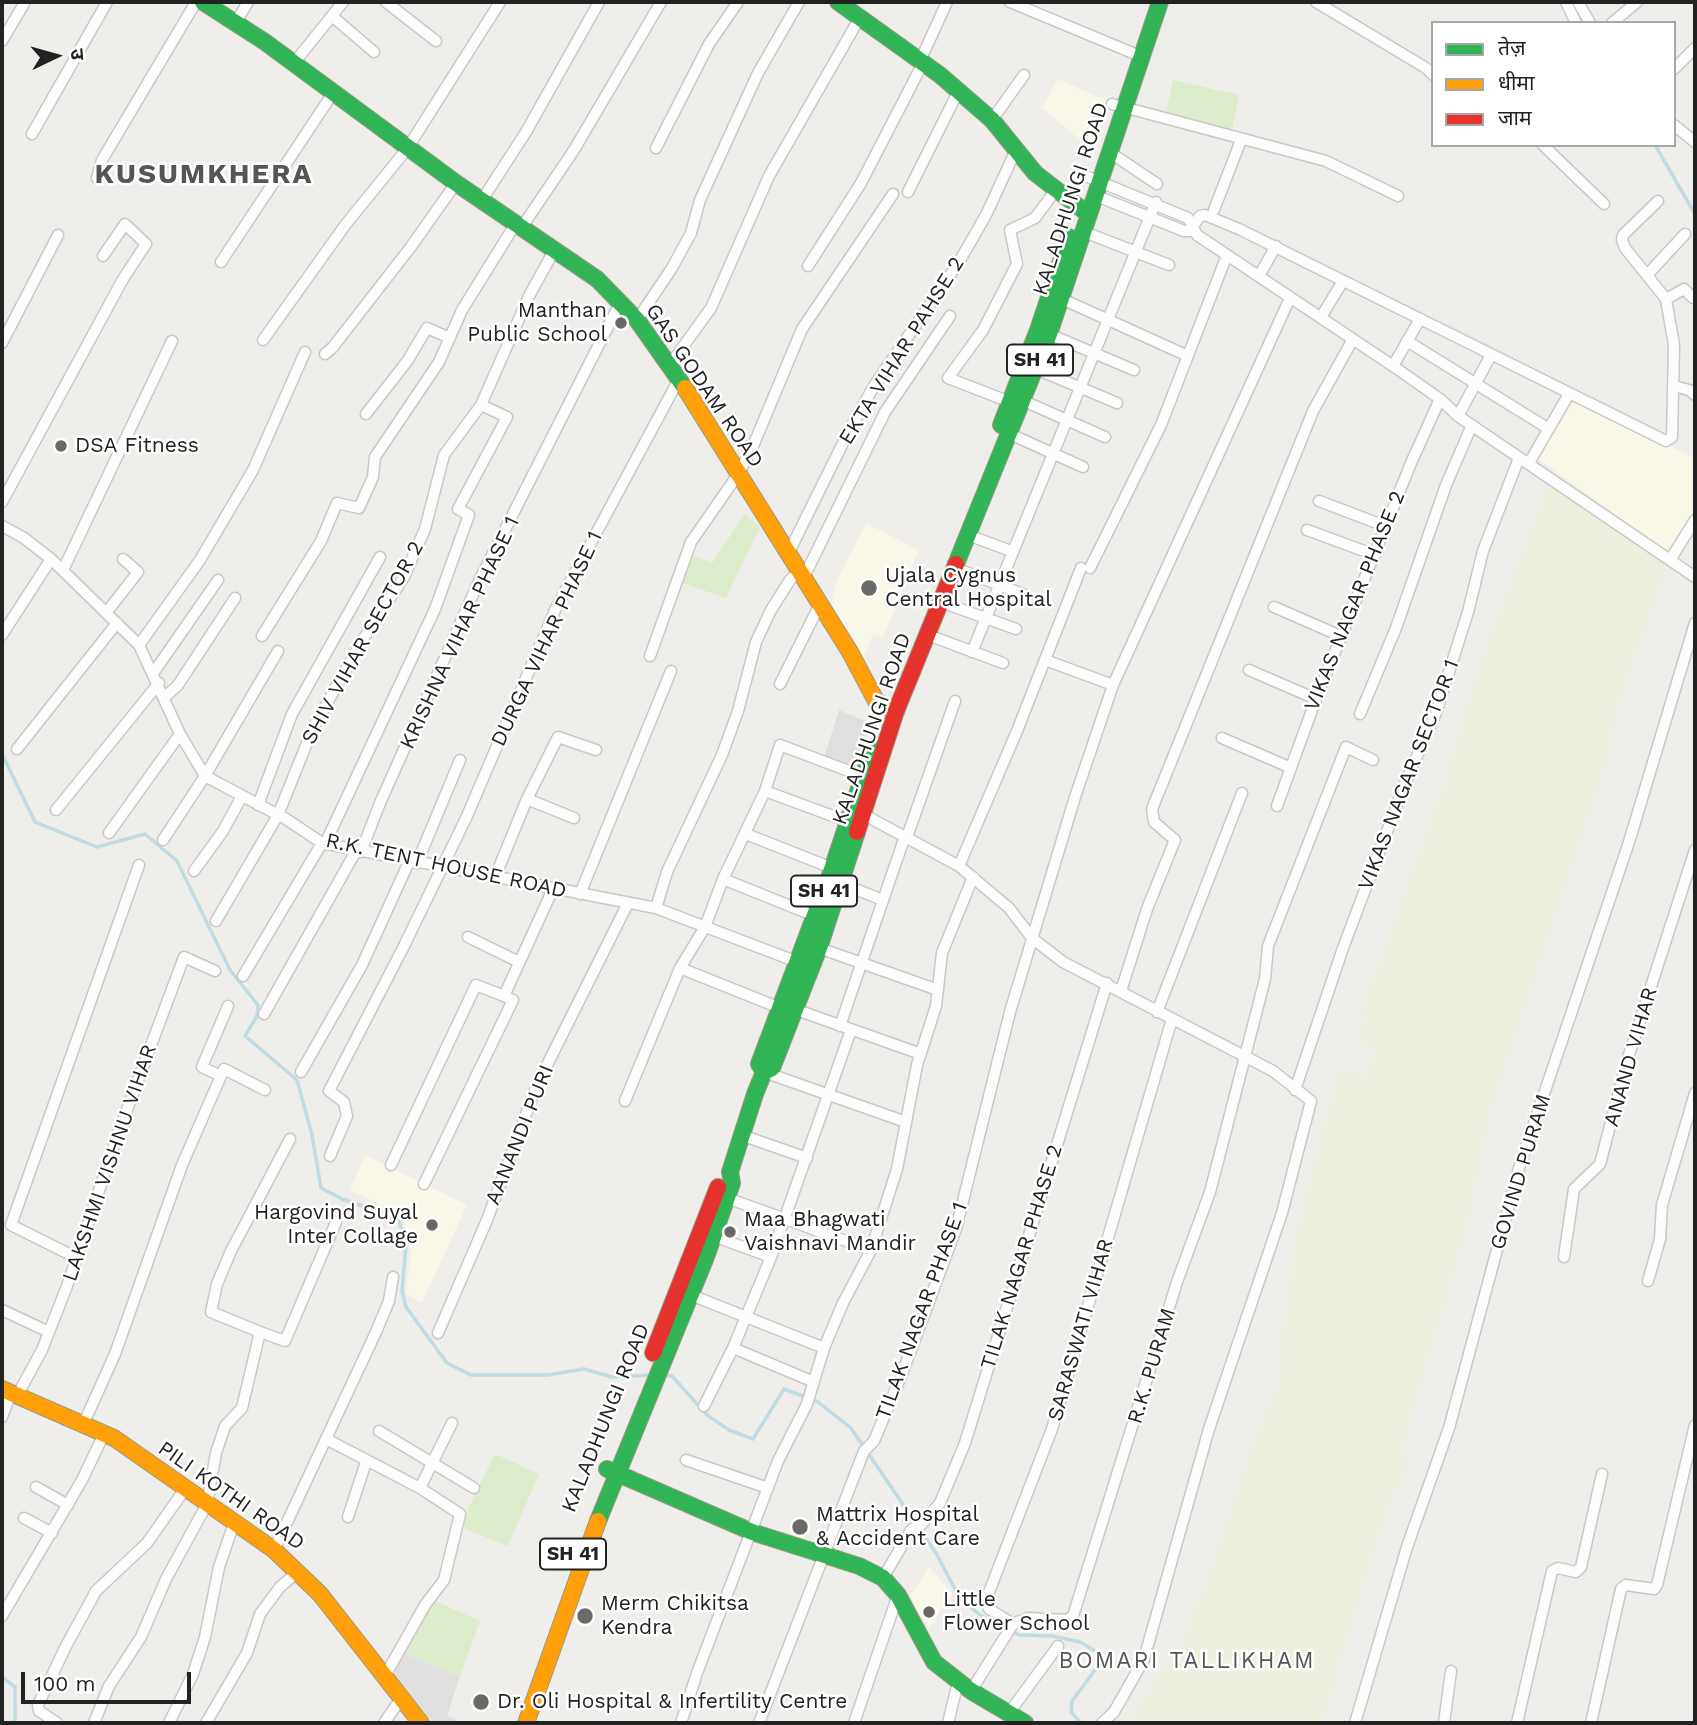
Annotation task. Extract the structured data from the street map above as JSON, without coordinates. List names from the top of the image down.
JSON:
{
  "streets": {
    "main road": [
      "KALADHUNGI ROAD",
      "SH 41",
      "GAS GODAM ROAD",
      "PILI KOTHI ROAD"
    ],
    "street": [
      "EKTA VIHAR PAHSE 2",
      "VIKAS NAGAR PHASE 2",
      "KRISHNA VIHAR PHASE 1",
      "DURGA VIHAR PHASE 1",
      "SHIV VIHAR SECTOR 2",
      "VIKAS NAGAR SECTOR 1",
      "R.K. TENT HOUSE ROAD",
      "ANAND VIHAR",
      "AANANDI PURI",
      "LAKSHMI VISHNU VIHAR",
      "GOVIND PURAM",
      "TILAK NAGAR PHASE 2",
      "TILAK NAGAR PHASE 1",
      "SARASWATI VIHAR",
      "R.K. PURAM"
    ]
  },
  "crossings": [
    ["KALADHUNGI ROAD", "GAS GODAM ROAD"],
    ["KALADHUNGI ROAD", "R.K. TENT HOUSE ROAD"],
    ["EKTA VIHAR PAHSE 2", "GAS GODAM ROAD"],
    ["GAS GODAM ROAD", "KRISHNA VIHAR PHASE 1"],
    ["GAS GODAM ROAD", "DURGA VIHAR PHASE 1"],
    ["GAS GODAM ROAD", "SHIV VIHAR SECTOR 2"],
    ["KRISHNA VIHAR PHASE 1", "R.K. TENT HOUSE ROAD"],
    ["DURGA VIHAR PHASE 1", "R.K. TENT HOUSE ROAD"],
    ["SHIV VIHAR SECTOR 2", "R.K. TENT HOUSE ROAD"],
    ["R.K. TENT HOUSE ROAD", "AANANDI PURI"],
    ["LAKSHMI VISHNU VIHAR", "PILI KOTHI ROAD"],
    ["SARASWATI VIHAR", "R.K. PURAM"]
  ],
  "districts": ["KUSUMKHERA", "BOMARI TALLIKHAM"],
  "places": [
    "Manthan Public School",
    "DSA Fitness",
    "Ujala Cygnus Central Hospital",
    "Hargovind Suyal Inter Collage",
    "Maa Bhagwati Vaishnavi Mandir",
    "Mattrix Hospital & Accident Care",
    "Little Flower School",
    "Merm Chikitsa Kendra",
    "Dr. Oli Hospital & Infertility Centre"
  ],
  "legend": ["तेज़", "धीमा", "जाम"],
  "scale_bar": "100 m",
  "north": "right"
}
